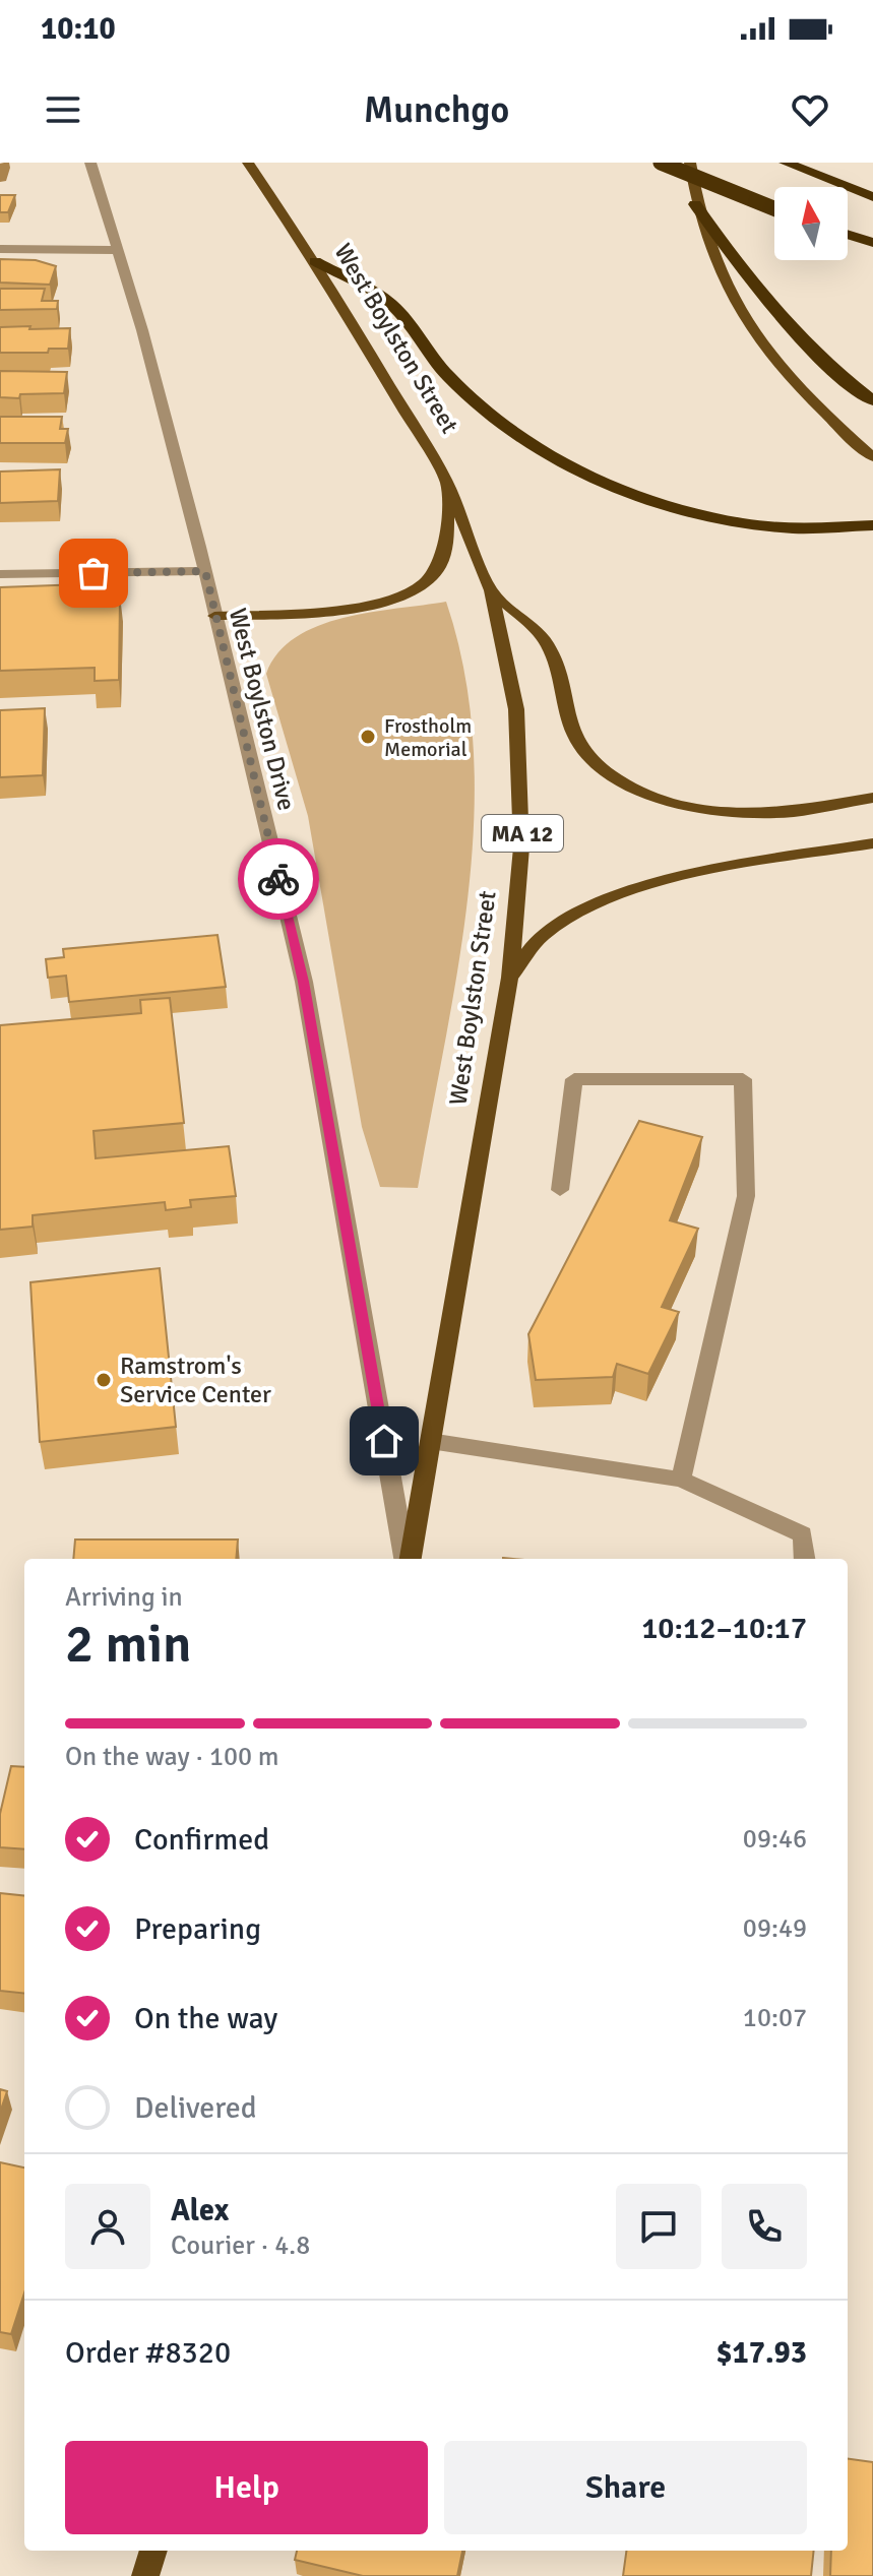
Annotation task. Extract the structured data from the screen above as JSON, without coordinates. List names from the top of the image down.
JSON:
{
  "streets": {
    "main road": ["West Boylston Street", "MA 12"],
    "street": ["West Boylston Drive"]
  },
  "places": ["Frostholm Memorial", "Ramstrom's Service Center"],
  "north": "top",
  "page": {
    "status": "10:10",
    "header": "Munchgo",
    "heading": ["2 min", "Arriving in", "10:12–10:17"],
    "panel": [
      "Alex",
      "Courier · 4.8",
      "Order #8320",
      "$17.93"
    ],
    "bar": "On the way · 100 m",
    "list": [
      ["Confirmed", "09:46"],
      ["Preparing", "09:49"],
      ["On the way", "10:07"],
      "Delivered"
    ],
    "buttons": ["Help", "Share"]
  }
}
